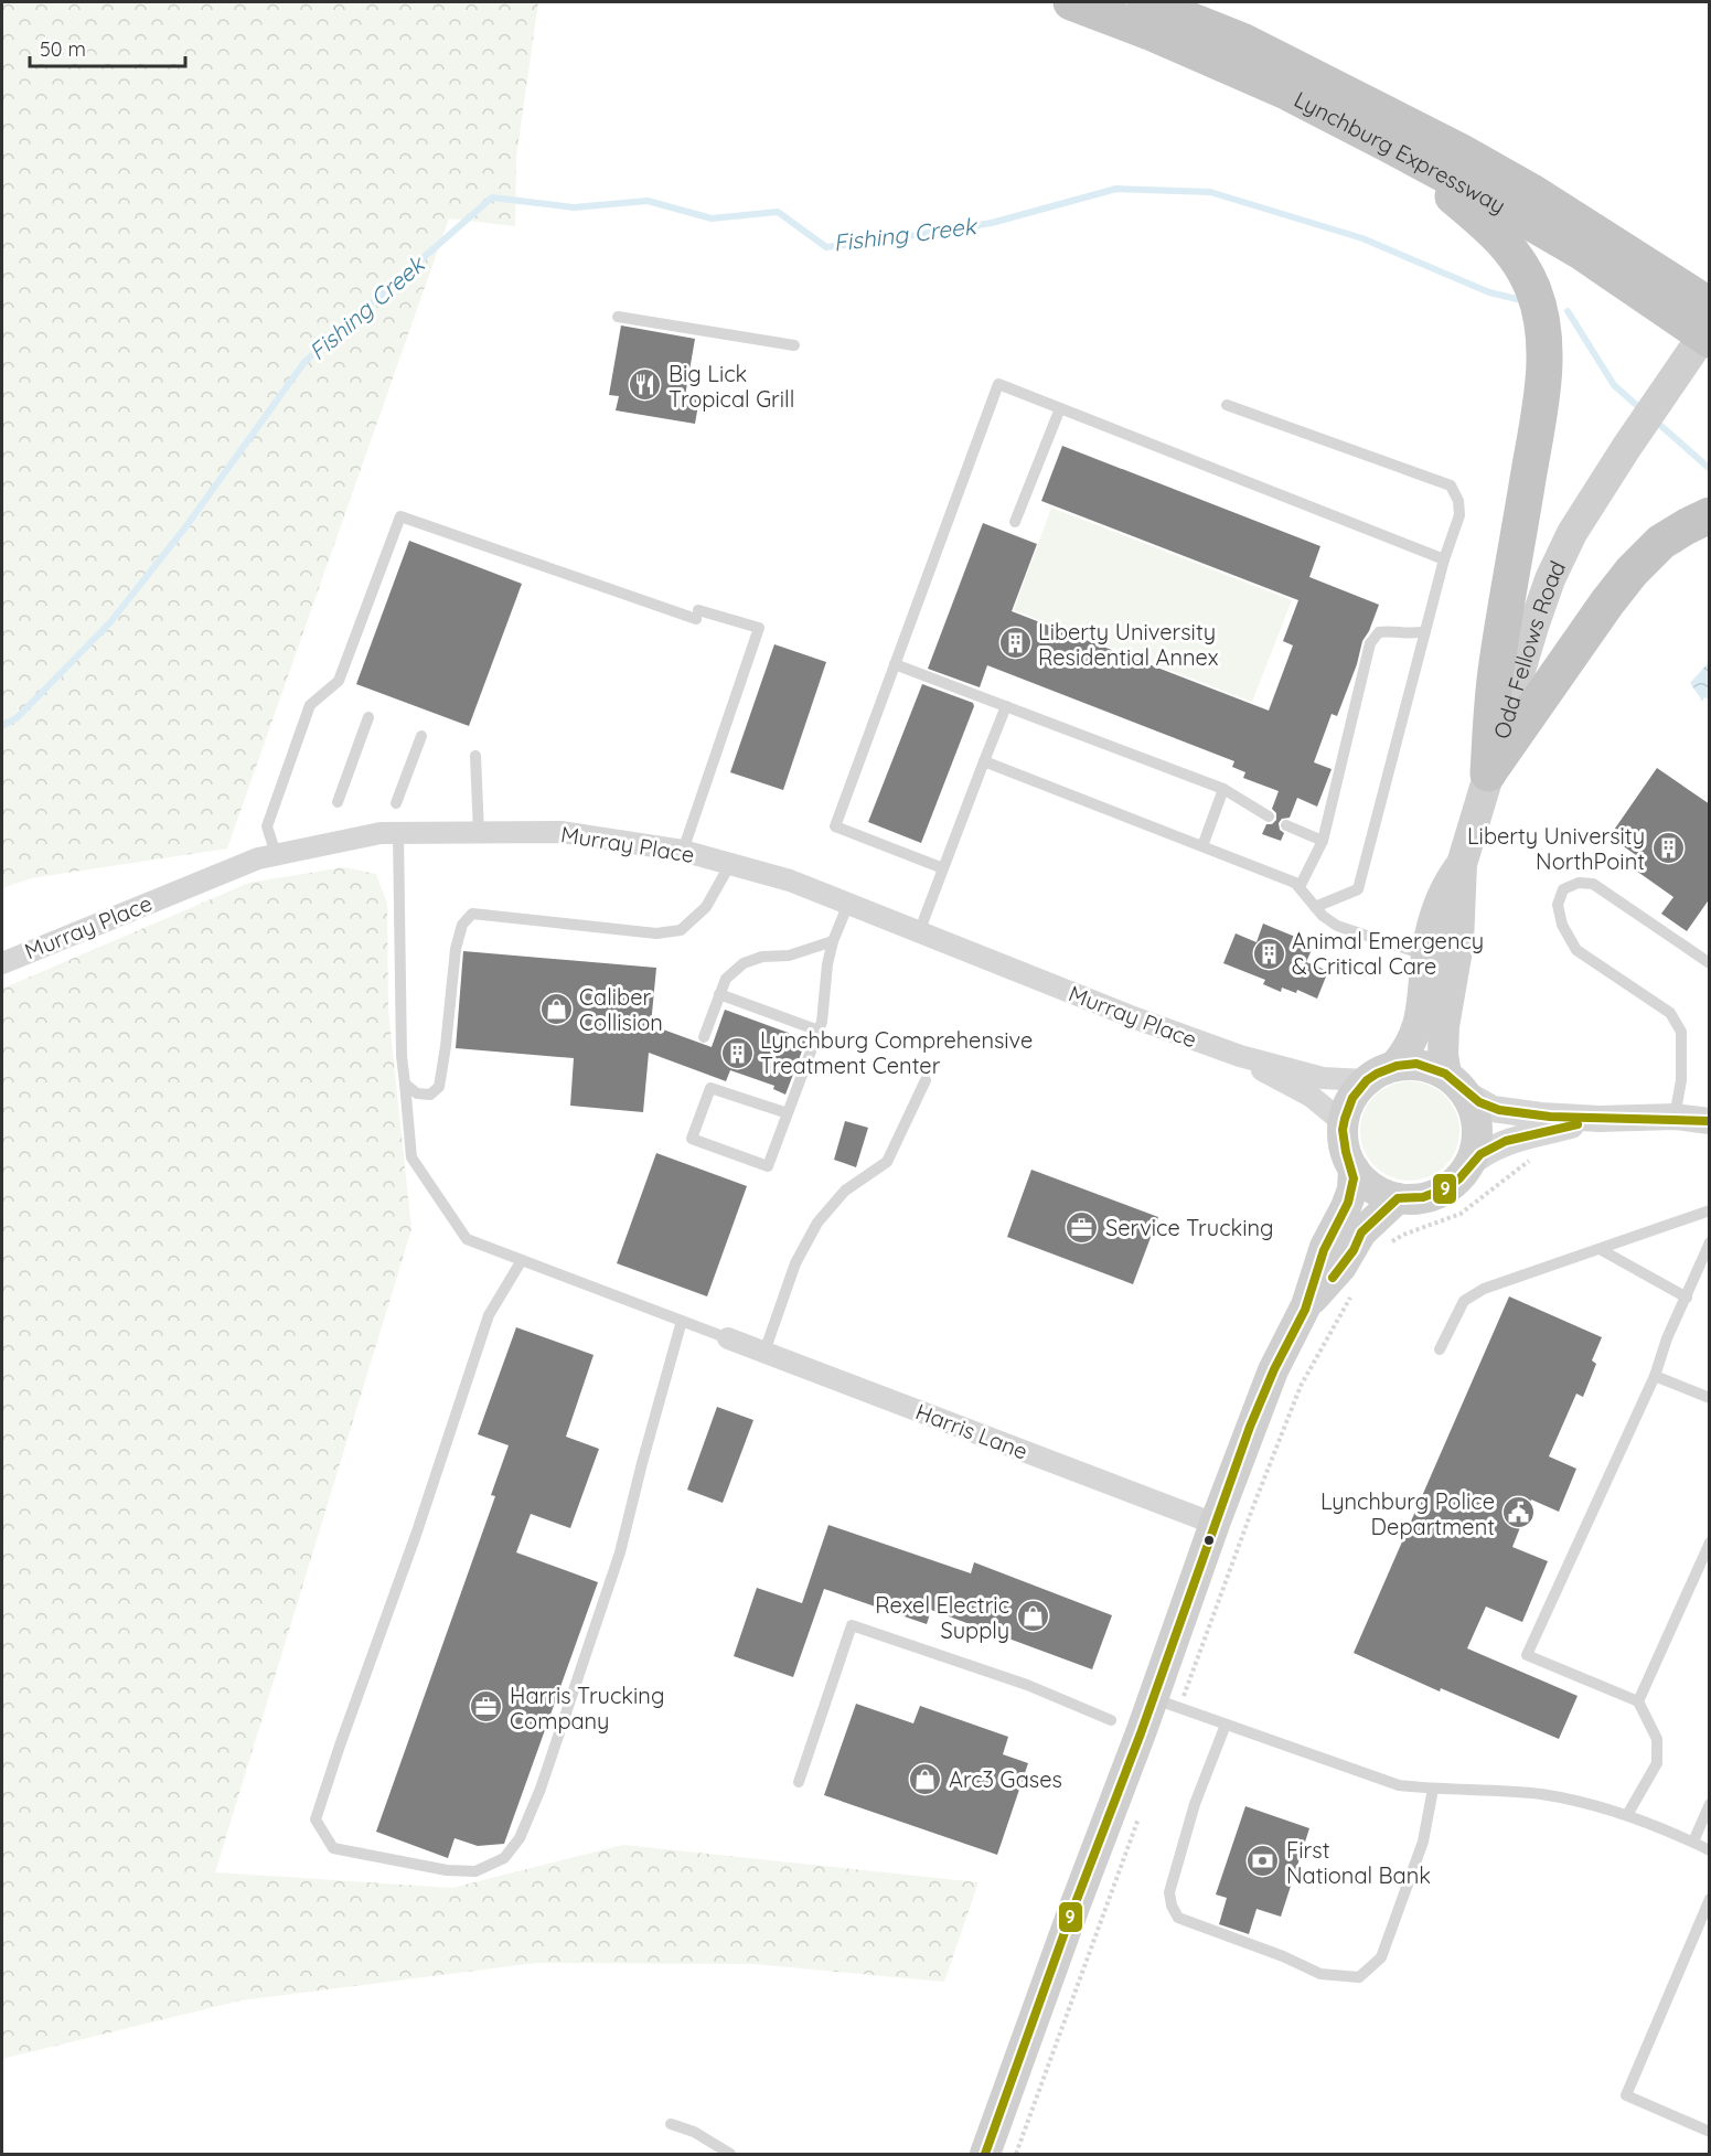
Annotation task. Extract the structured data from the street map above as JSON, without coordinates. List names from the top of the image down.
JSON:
{
  "streets": {
    "highway": ["Lynchburg Expressway"],
    "main road": ["Odd Fellows Road"],
    "street": ["Murray Place", "Harris Lane"]
  },
  "crossings": [
    ["Odd Fellows Road", "Murray Place"]
  ],
  "water": ["Fishing Creek"],
  "places": {
    "restaurant": ["Big Lick Tropical Grill"],
    "building": [
      "Liberty University Residential Annex",
      "Liberty University NorthPoint",
      "Animal Emergency & Critical Care",
      "Lynchburg Comprehensive Treatment Center"
    ],
    "shop": ["Caliber Collision", "Rexel Electric Supply", "Arc3 Gases"],
    "office": ["Service Trucking", "Harris Trucking Company"],
    "public building": ["Lynchburg Police Department"],
    "bank": ["First National Bank"]
  },
  "lines": ["transit line 9"],
  "scale_bar": "50 m"
}
